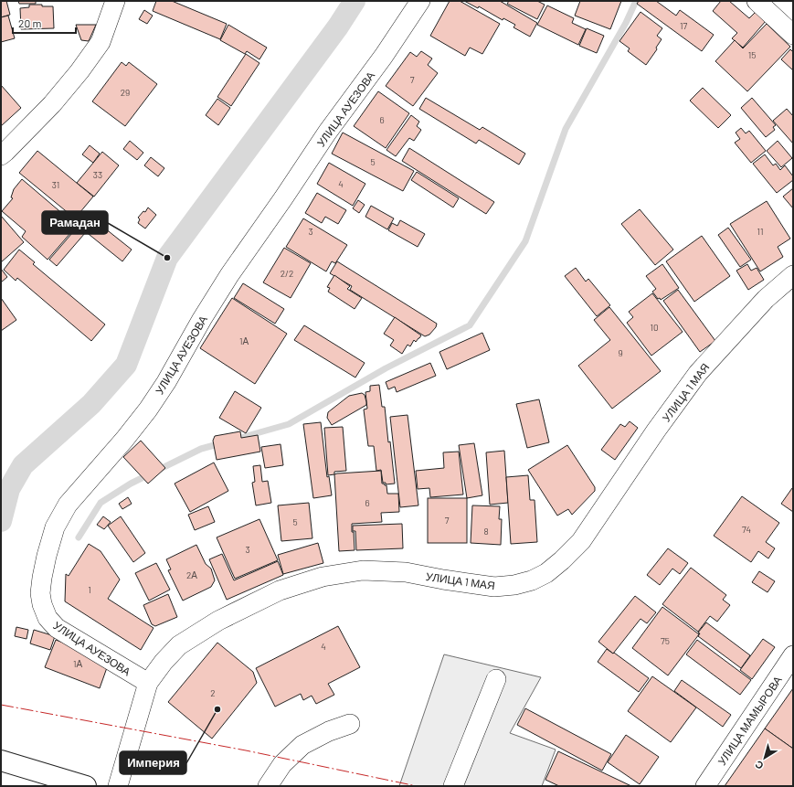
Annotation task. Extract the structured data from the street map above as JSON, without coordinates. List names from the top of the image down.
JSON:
{
  "streets": {
    "street": ["УЛИЦА АУЕЗОВА", "УЛИЦА 1 МАЯ", "УЛИЦА МАМЫРОВА"]
  },
  "crossings": [
    ["УЛИЦА АУЕЗОВА", "УЛИЦА 1 МАЯ"]
  ],
  "places": ["Рамадан", "Империя"],
  "house_numbers": [
    "17",
    "15",
    "7",
    "29",
    "6",
    "5",
    "33",
    "4",
    "31",
    "3",
    "11",
    "2/2",
    "10",
    "1А",
    "9",
    "6",
    "7",
    "5",
    "74",
    "8",
    "3",
    "2А",
    "1",
    "75",
    "4",
    "1А",
    "2"
  ],
  "scale_bar": "20 m",
  "north": "bottom left"
}
